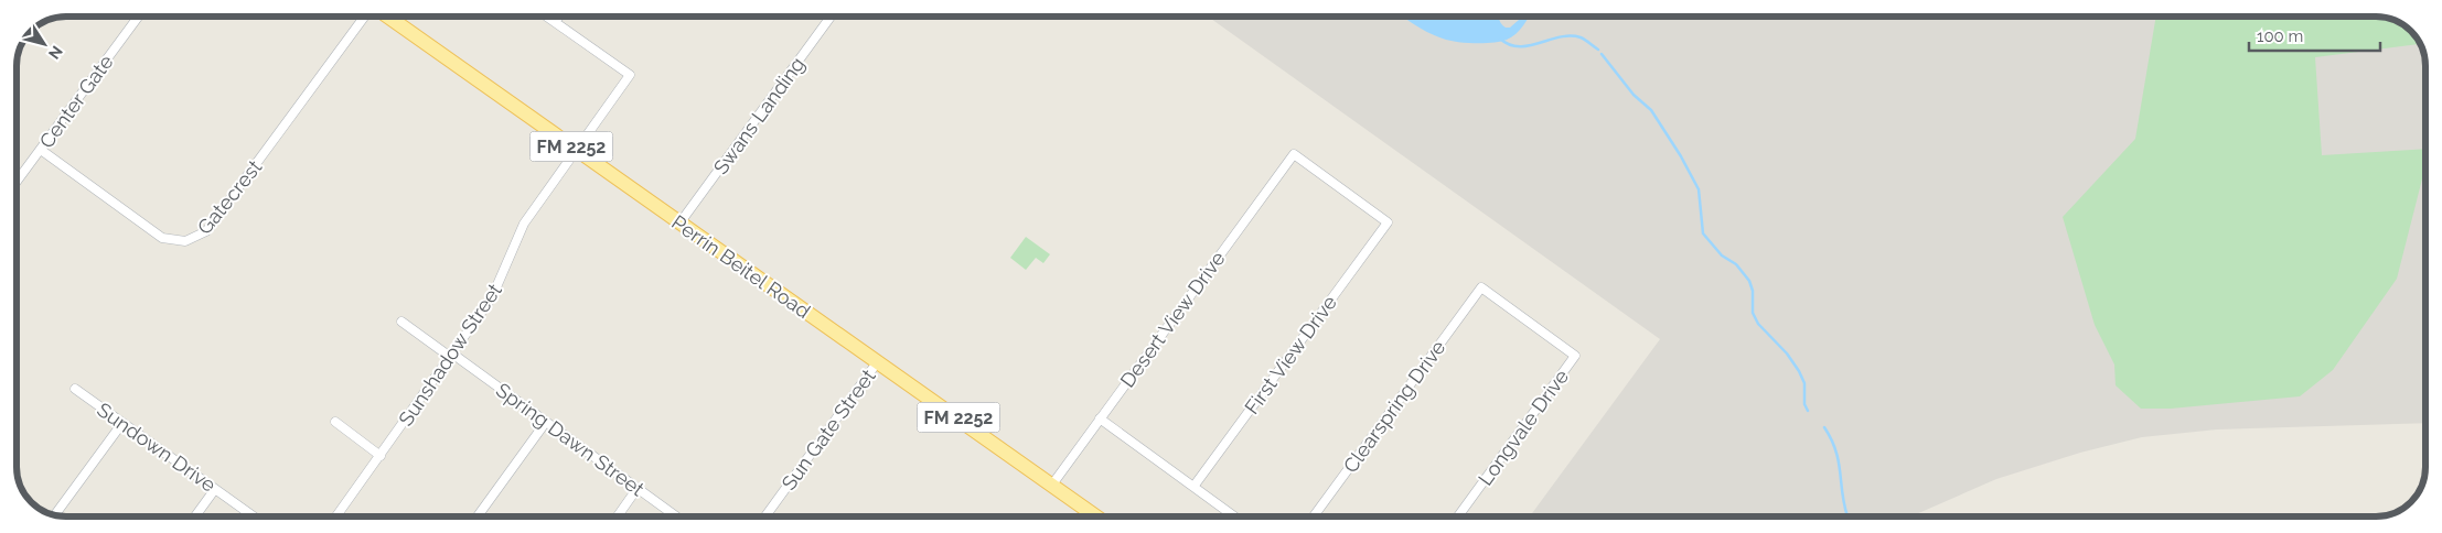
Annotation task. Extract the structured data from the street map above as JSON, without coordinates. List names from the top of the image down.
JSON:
{
  "streets": {
    "main road": ["FM 2252", "Perrin Beitel Road"],
    "street": [
      "Center Gate",
      "Swans Landing",
      "Gatecrest",
      "Desert View Drive",
      "Sunshadow Street",
      "First View Drive",
      "Clearspring Drive",
      "Longvale Drive",
      "Sun Gate Street",
      "Spring Dawn Street",
      "Sundown Drive"
    ]
  },
  "crossings": [
    ["Center Gate", "Gatecrest"],
    ["Swans Landing", "Perrin Beitel Road"],
    ["Perrin Beitel Road", "Desert View Drive"],
    ["Perrin Beitel Road", "Sunshadow Street"],
    ["Perrin Beitel Road", "Sun Gate Street"],
    ["Desert View Drive", "First View Drive"],
    ["Sunshadow Street", "Spring Dawn Street"],
    ["Clearspring Drive", "Longvale Drive"]
  ],
  "scale_bar": "100 m",
  "north": "bottom right"
}
